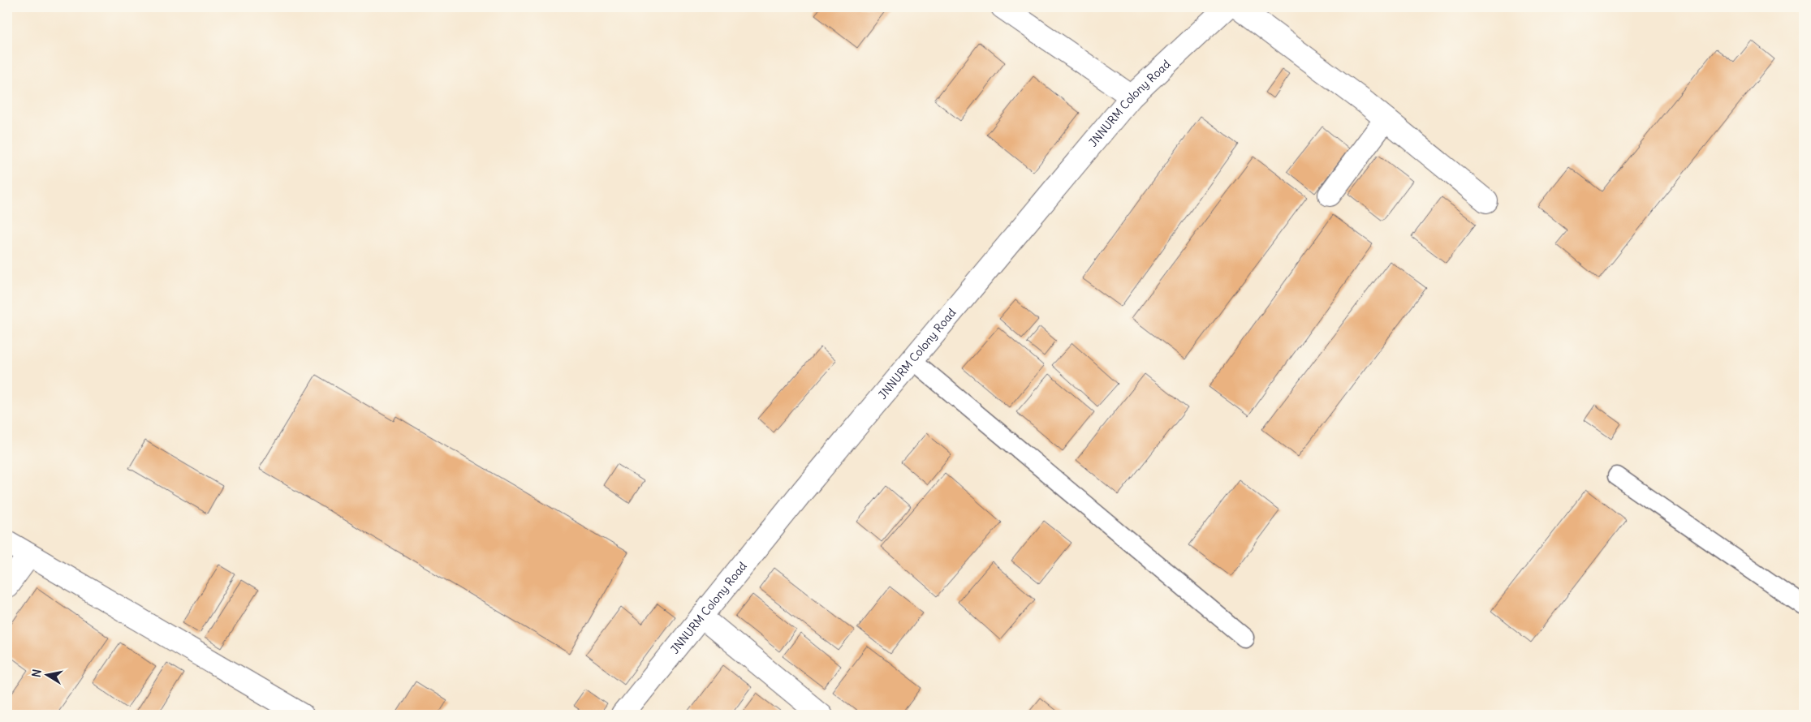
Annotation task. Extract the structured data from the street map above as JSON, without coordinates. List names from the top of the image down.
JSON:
{
  "streets": {
    "street": ["JNNURM Colony Road"]
  },
  "north": "left"
}
